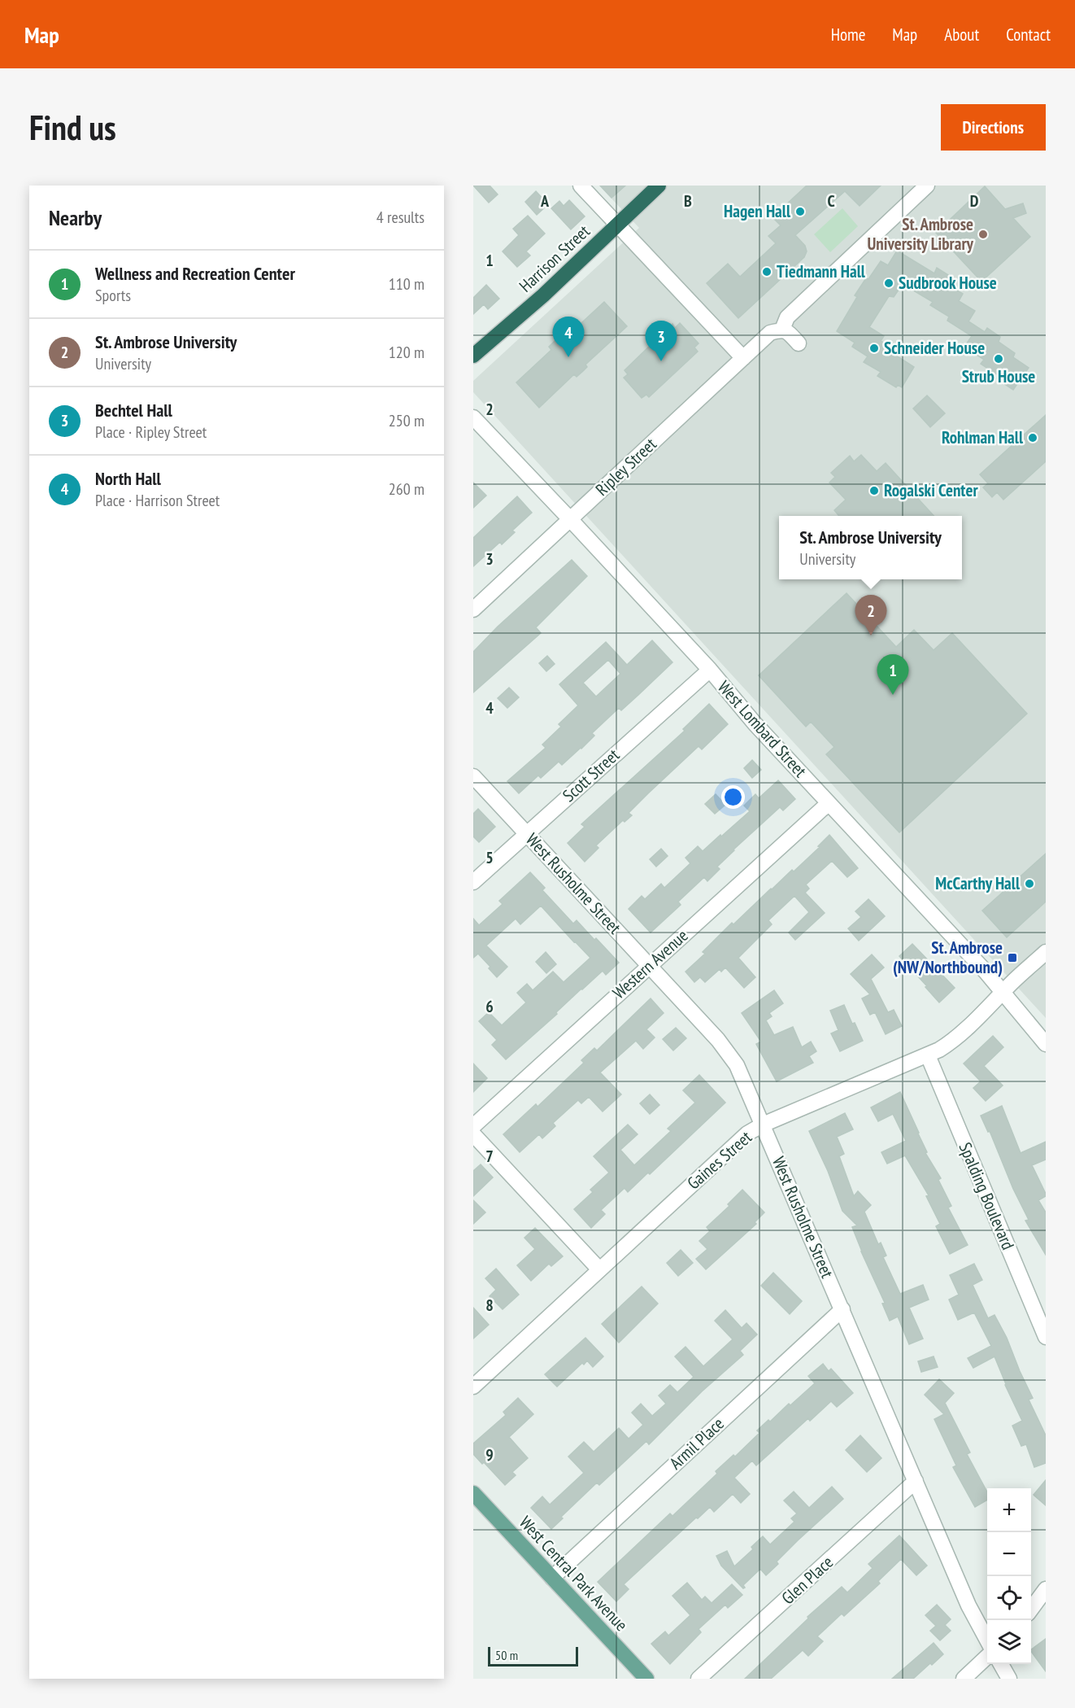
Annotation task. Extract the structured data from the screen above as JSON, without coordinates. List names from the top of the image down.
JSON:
{
  "streets": {
    "highway": ["Harrison Street"],
    "main road": ["West Central Park Avenue"],
    "street": [
      "Ripley Street",
      "West Lombard Street",
      "Scott Street",
      "West Rusholme Street",
      "Western Avenue",
      "Gaines Street",
      "Spalding Boulevard",
      "Armil Place",
      "Glen Place"
    ]
  },
  "crossings": [
    ["Ripley Street", "West Lombard Street"],
    ["West Lombard Street", "Scott Street"],
    ["West Lombard Street", "Western Avenue"],
    ["West Lombard Street", "Gaines Street"],
    ["Scott Street", "West Rusholme Street"],
    ["West Rusholme Street", "Western Avenue"],
    ["West Rusholme Street", "Gaines Street"],
    ["West Rusholme Street", "Armil Place"],
    ["West Rusholme Street", "Glen Place"],
    ["Gaines Street", "Spalding Boulevard"],
    ["Armil Place", "West Central Park Avenue"]
  ],
  "places": {
    "other": [
      "Hagen Hall",
      "St. Ambrose University Library",
      "Tiedmann Hall",
      "Sudbrook House",
      "Schneider House",
      "Strub House",
      "Rohlman Hall",
      "Rogalski Center",
      "McCarthy Hall"
    ],
    "transit": ["St. Ambrose (NW/Northbound)"]
  },
  "scale_bar": "50 m",
  "page": {
    "header": "Map",
    "nav": [
      "Home",
      "Map",
      "About",
      "Contact"
    ],
    "buttons": "Directions",
    "title": "Find us",
    "heading": ["Nearby", "4 results"],
    "list": [
      {
        "mark": "1",
        "name": "Wellness and Recreation Center",
        "note": "Sports",
        "value": "110 m"
      },
      {
        "mark": "2",
        "name": "St. Ambrose University",
        "note": "University",
        "value": "120 m"
      },
      {
        "mark": "3",
        "name": "Bechtel Hall",
        "note": "Place · Ripley Street",
        "value": "250 m"
      },
      {
        "mark": "4",
        "name": "North Hall",
        "note": "Place · Harrison Street",
        "value": "260 m"
      }
    ],
    "pins": [
      "4",
      "3",
      "2",
      "1"
    ],
    "popup": ["St. Ambrose University", "University"],
    "map_buttons": ["+", "−"],
    "scale": "50 m"
  },
  "grid": {
    "columns": [
      "A",
      "B",
      "C",
      "D"
    ],
    "rows": [
      "1",
      "2",
      "3",
      "4",
      "5",
      "6",
      "7",
      "8",
      "9"
    ]
  }
}
